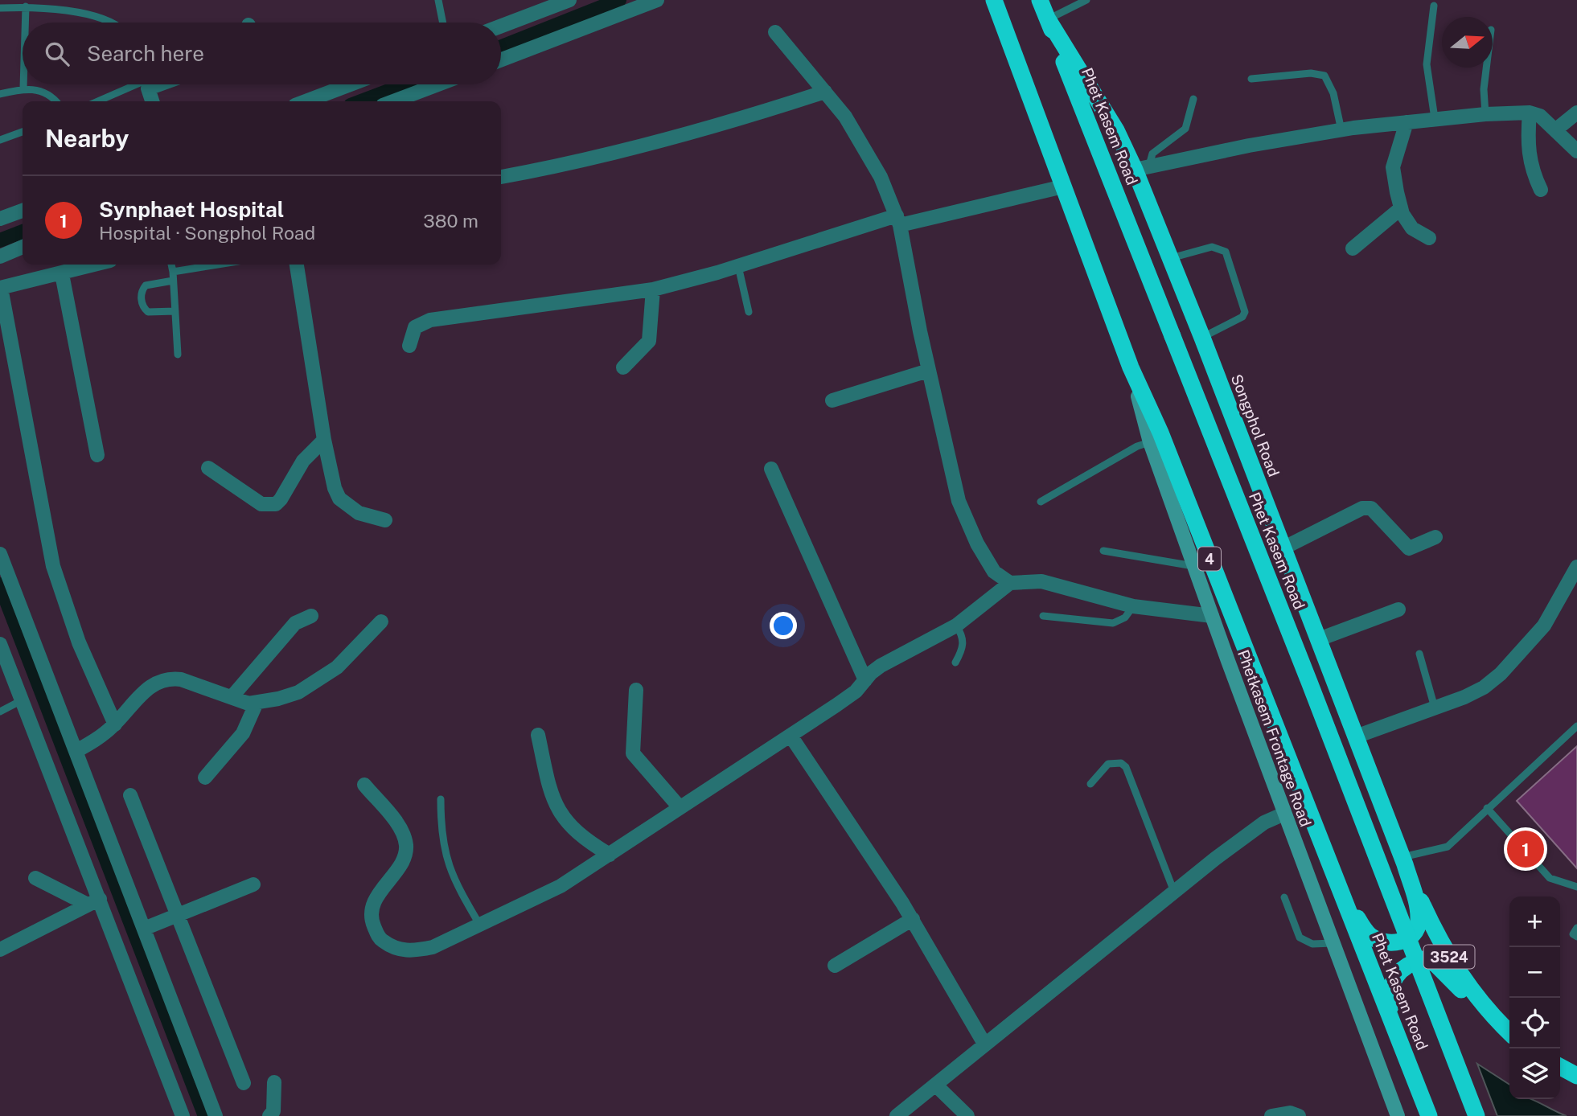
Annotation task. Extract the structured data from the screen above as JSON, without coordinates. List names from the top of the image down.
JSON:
{
  "streets": {
    "highway": [
      "Phet Kasem Road",
      "Songphol Road",
      "4",
      "3524"
    ],
    "main road": ["Phetkasem Frontage Road"]
  },
  "crossings": [
    ["Phet Kasem Road", "Songphol Road"],
    ["Phet Kasem Road", "Phetkasem Frontage Road"]
  ],
  "north": "right",
  "page": {
    "search": "Search here",
    "heading": "Nearby",
    "list": [
      {
        "mark": "1",
        "name": "Synphaet Hospital",
        "note": "Hospital · Songphol Road",
        "value": "380 m"
      }
    ],
    "pins": "1",
    "map_buttons": ["+", "−"]
  }
}
